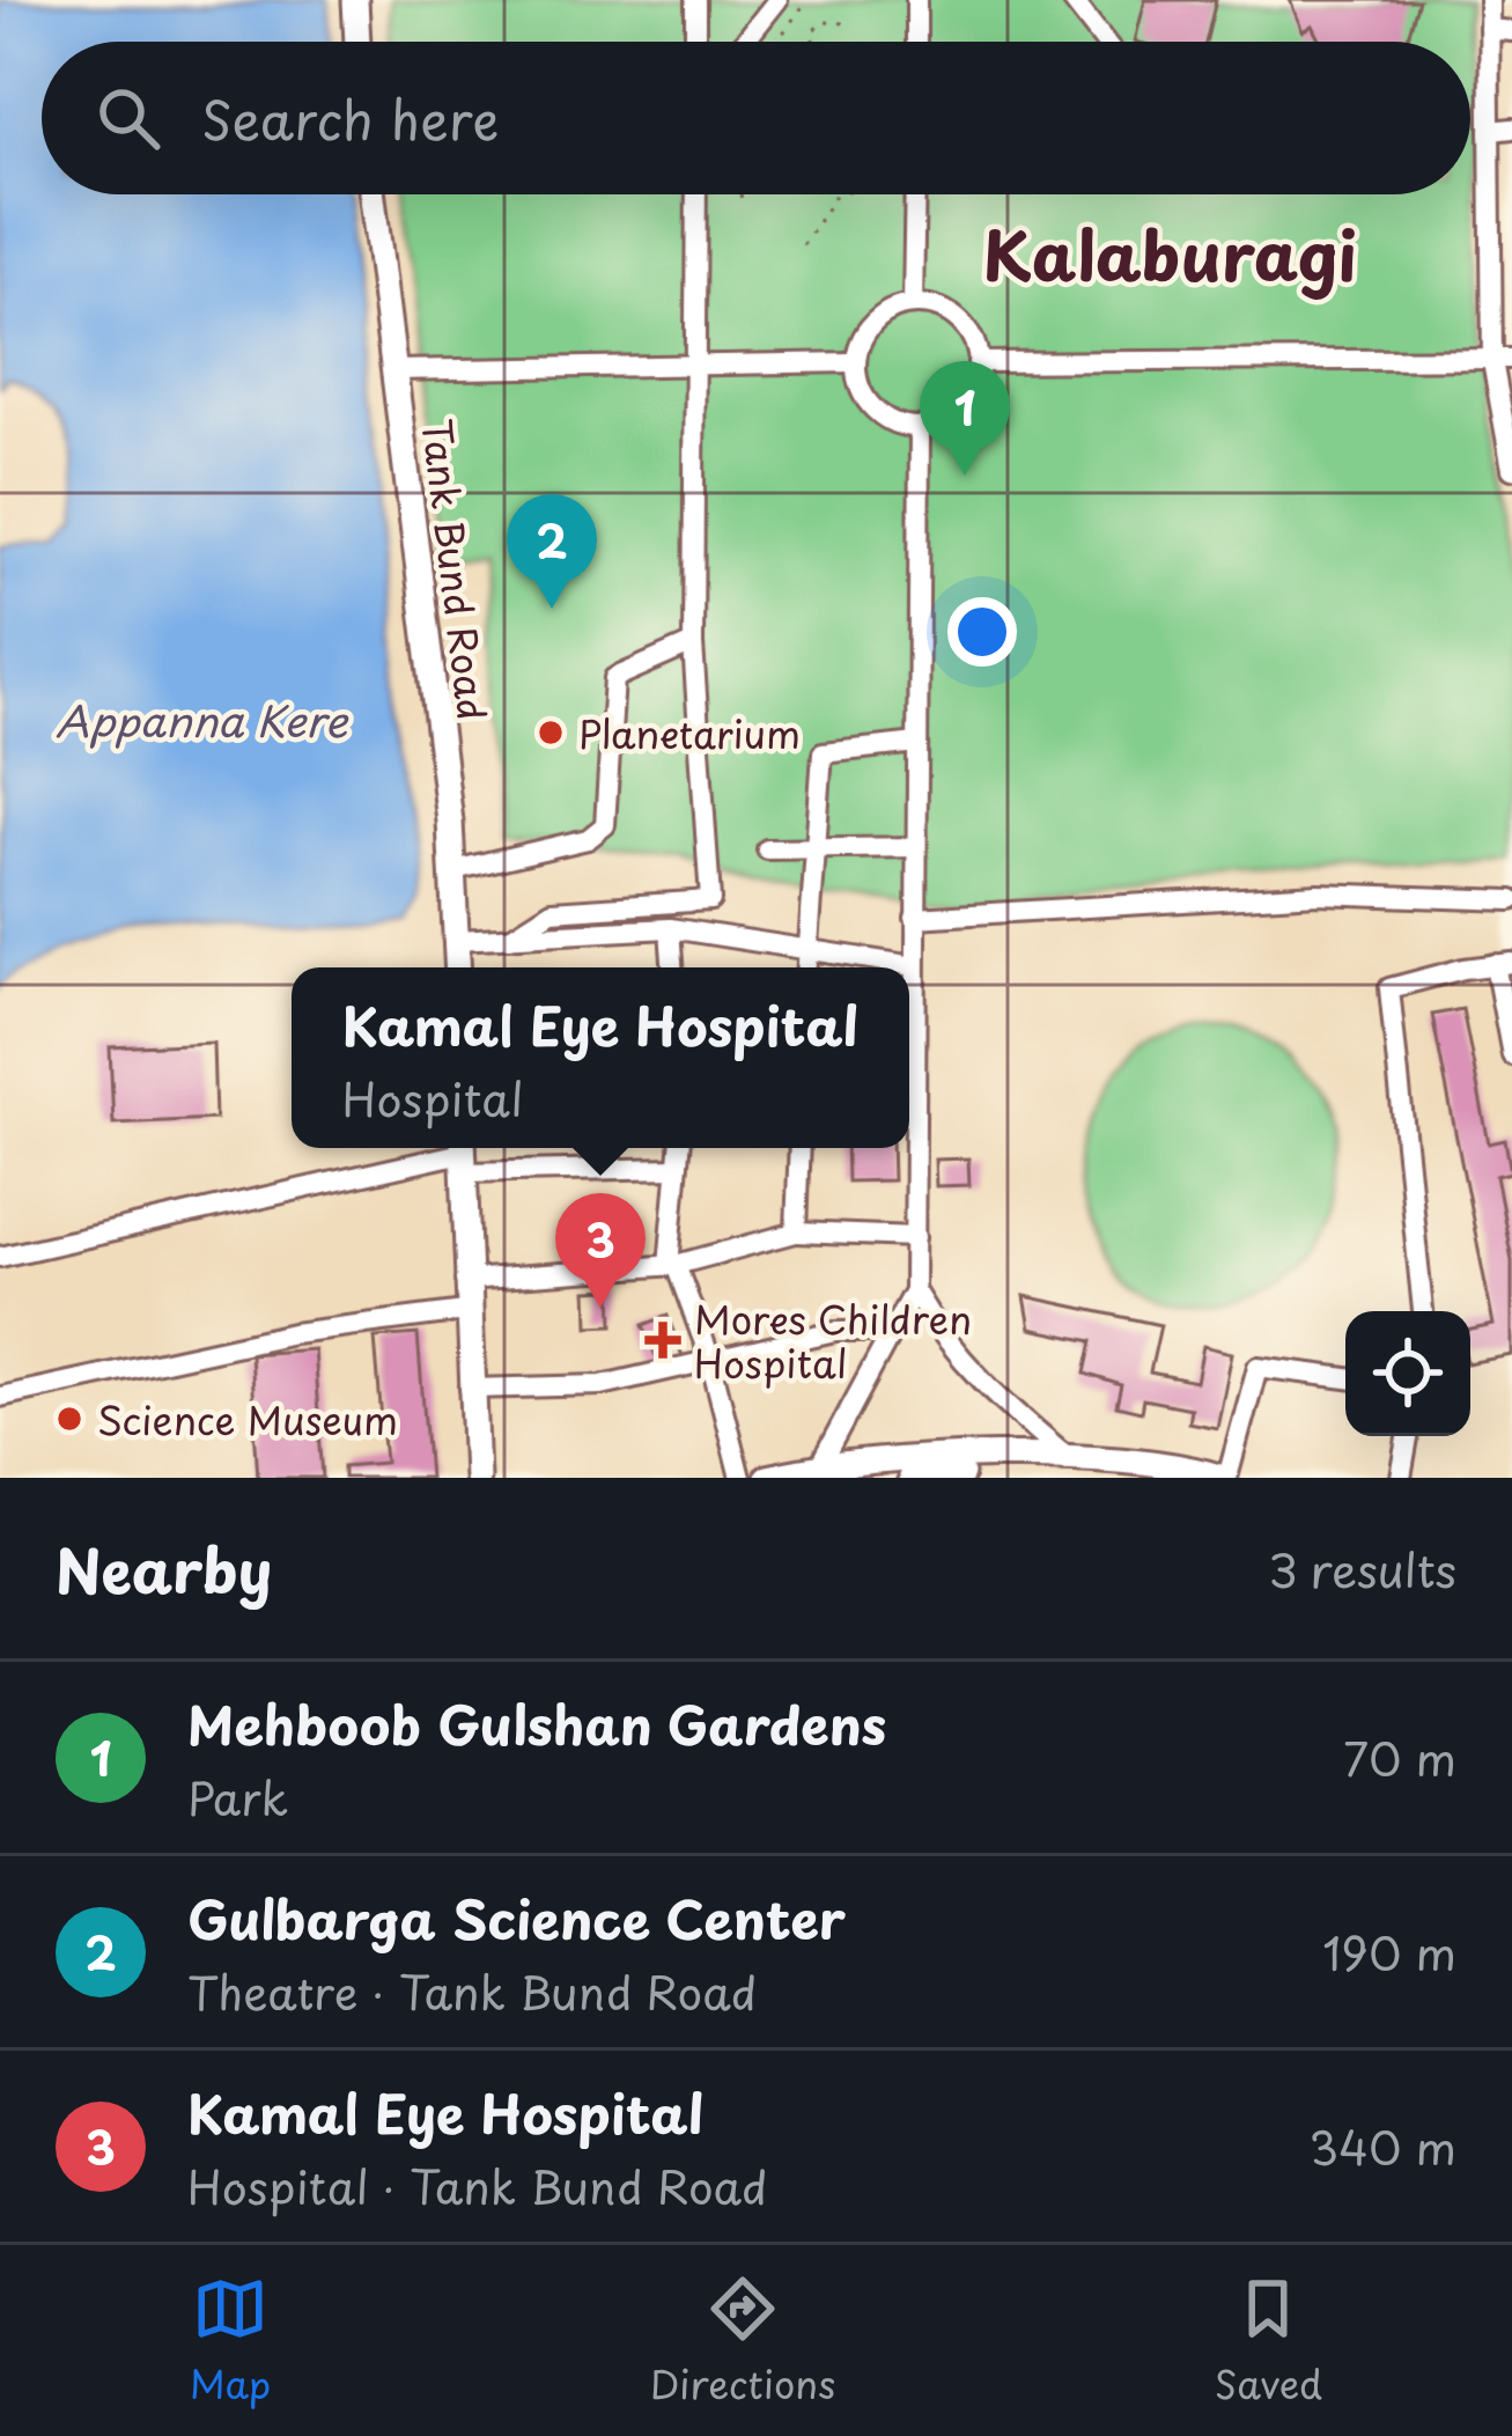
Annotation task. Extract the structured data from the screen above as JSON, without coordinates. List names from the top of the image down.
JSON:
{
  "streets": {
    "main road": ["Tank Bund Road"]
  },
  "districts": ["Kalaburagi"],
  "water": ["Appanna Kere"],
  "places": {
    "other": ["Planetarium", "Science Museum"],
    "health": ["Mores Children Hospital"]
  },
  "page": {
    "search": "Search here",
    "pins": ["1", "2", "3"],
    "popup": ["Kamal Eye Hospital", "Hospital"],
    "heading": ["Nearby", "3 results"],
    "list": [
      {
        "mark": "1",
        "name": "Mehboob Gulshan Gardens",
        "note": "Park",
        "value": "70 m"
      },
      {
        "mark": "2",
        "name": "Gulbarga Science Center",
        "note": "Theatre · Tank Bund Road",
        "value": "190 m"
      },
      {
        "mark": "3",
        "name": "Kamal Eye Hospital",
        "note": "Hospital · Tank Bund Road",
        "value": "340 m"
      }
    ],
    "nav": ["Map", "Directions", "Saved"]
  }
}
